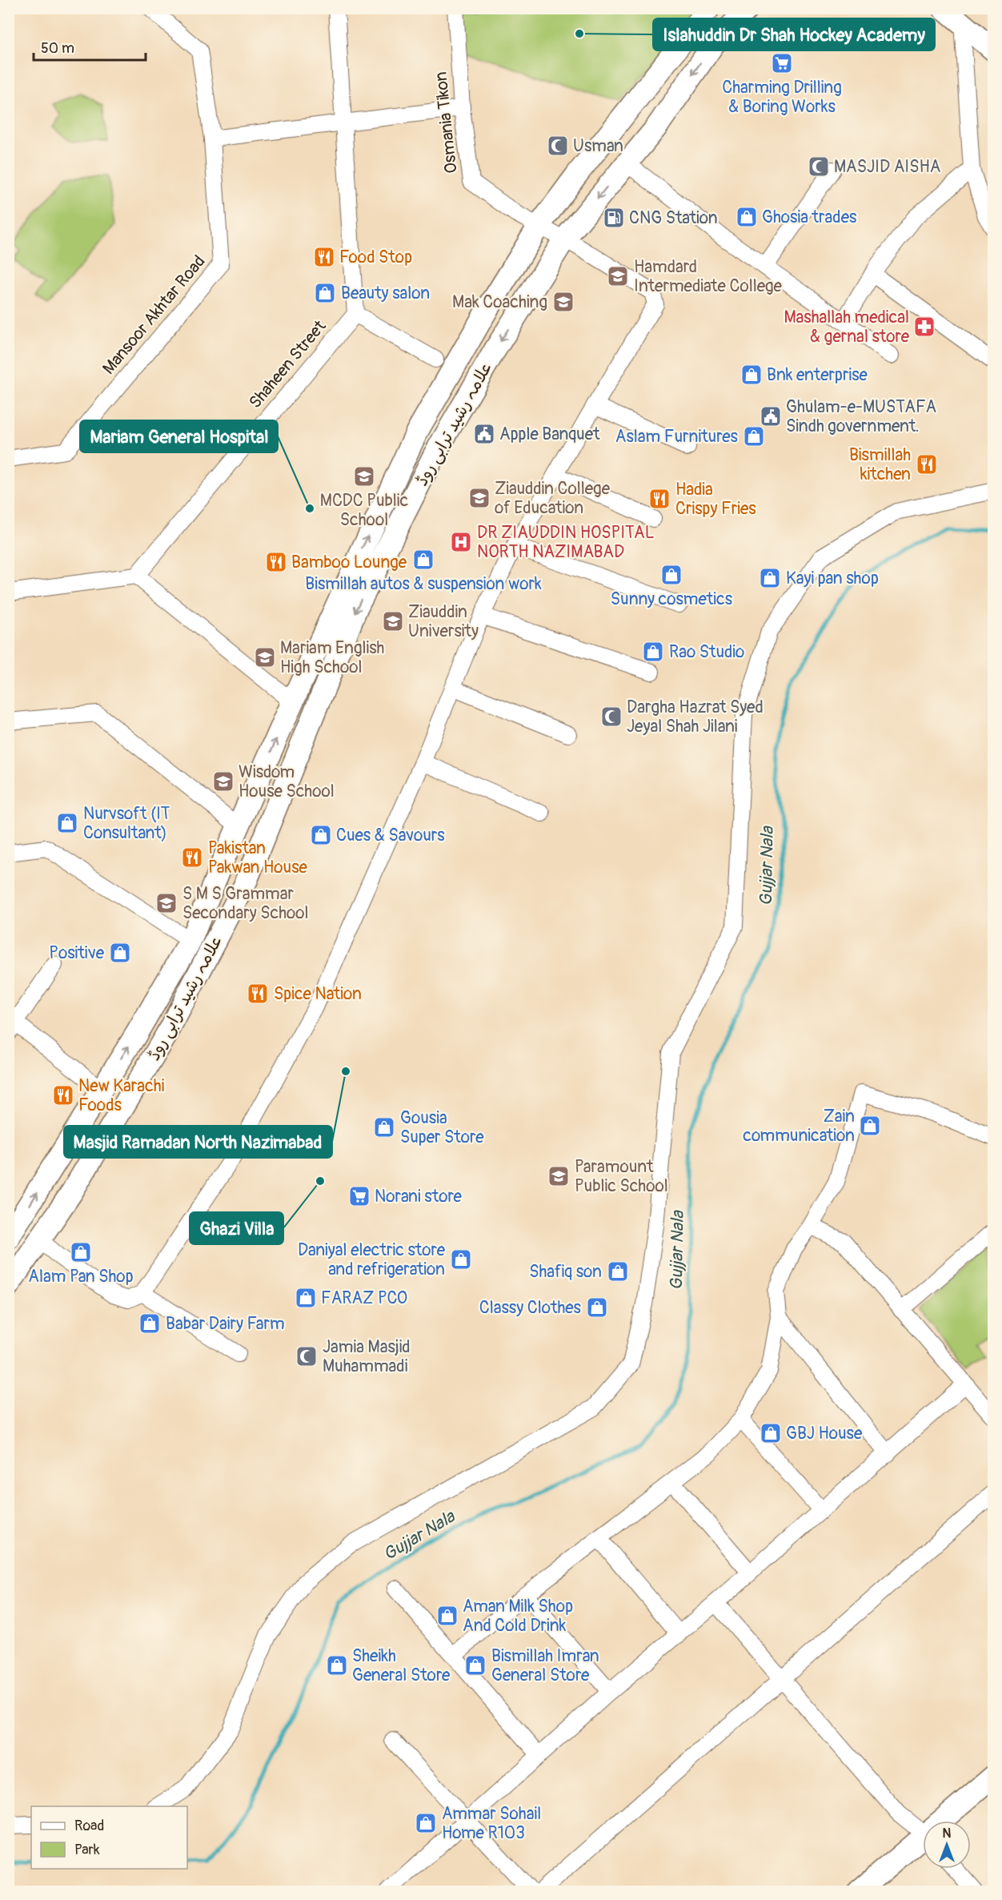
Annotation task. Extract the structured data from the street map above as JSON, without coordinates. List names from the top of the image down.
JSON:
{
  "streets": {
    "main road": ["علامہ رشید ترابی روڈ"],
    "street": ["Osmania Tikon", "Mansoor Akhtar Road", "Shaheen Street"]
  },
  "crossings": [
    ["Osmania Tikon", "علامہ رشید ترابی روڈ"]
  ],
  "water": ["Gujjar Nala"],
  "places": {
    "other": [
      "Islahuddin Dr Shah Hockey Academy",
      "Mariam General Hospital",
      "Masjid Ramadan North Nazimabad",
      "Ghazi Villa"
    ],
    "supermarket": ["Charming Drilling & Boring Works", "Norani store"],
    "mosque": [
      "Usman",
      "MASJID AISHA",
      "Dargha Hazrat Syed Jeyal Shah Jilani",
      "Jamia Masjid Muhammadi"
    ],
    "shop": [
      "Ghosia trades",
      "Beauty salon",
      "Bnk enterprise",
      "Aslam Furnitures",
      "Bismillah autos & suspension work",
      "Sunny cosmetics",
      "Kayi pan shop",
      "Rao Studio",
      "Nurvsoft (IT Consultant)",
      "Cues & Savours",
      "Positive",
      "Zain communication",
      "Gousia Super Store",
      "Alam Pan Shop",
      "Daniyal electric store and refrigeration",
      "Shafiq son",
      "FARAZ PCO",
      "Classy Clothes",
      "Babar Dairy Farm",
      "GBJ House",
      "Aman Milk Shop And Cold Drink",
      "Sheikh General Store",
      "Bismillah Imran General Store",
      "Ammar Sohail Home R103"
    ],
    "fuel station": ["CNG Station"],
    "restaurant": [
      "Food Stop",
      "Bismillah kitchen",
      "Hadia Crispy Fries",
      "Bamboo Lounge",
      "Pakistan Pakwan House",
      "Spice Nation",
      "New Karachi Foods"
    ],
    "school or university": [
      "Hamdard Intermediate College",
      "Mak Coaching",
      "MCDC Public School",
      "Ziauddin College of Education",
      "Ziauddin University",
      "Mariam English High School",
      "Wisdom House School",
      "S M S Grammar Secondary School",
      "Paramount Public School"
    ],
    "pharmacy": ["Mashallah medical & gernal store"],
    "public building": ["Ghulam-e-MUSTAFA Sindh government.", "Apple Banquet"],
    "hospital": ["DR ZIAUDDIN HOSPITAL NORTH NAZIMABAD"]
  },
  "legend": ["Road", "Park"],
  "scale_bar": "50 m",
  "north": "top"
}
